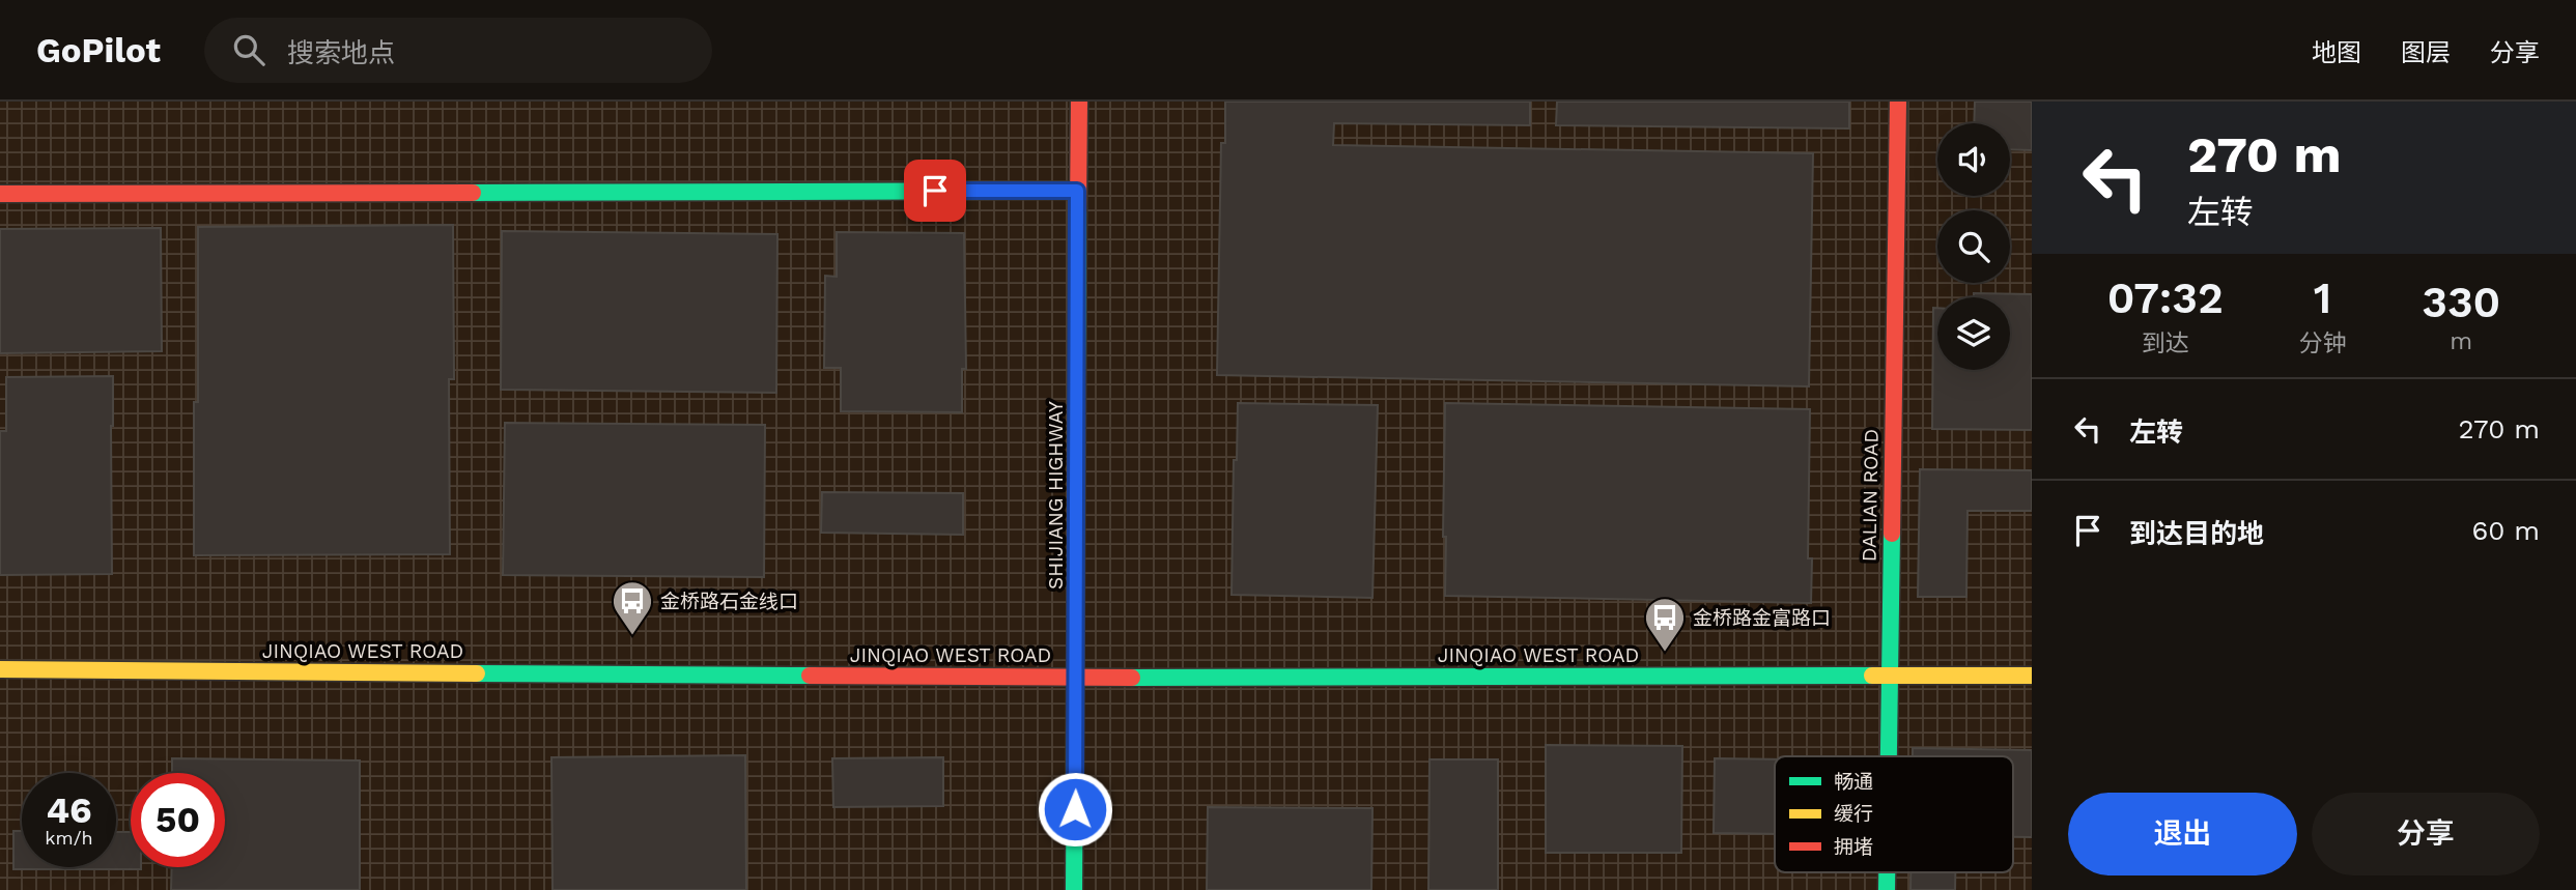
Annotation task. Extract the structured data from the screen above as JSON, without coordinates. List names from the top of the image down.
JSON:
{
  "streets": {
    "street": ["SHIJIANG HIGHWAY", "DALIAN ROAD", "JINQIAO WEST ROAD"]
  },
  "crossings": [
    ["SHIJIANG HIGHWAY", "JINQIAO WEST ROAD"],
    ["DALIAN ROAD", "JINQIAO WEST ROAD"]
  ],
  "places": {
    "bus stop": ["金桥路石金线口", "金桥路金富路口"]
  },
  "legend": ["畅通", "缓行", "拥堵"],
  "page": {
    "header": "GoPilot",
    "search": "搜索地点",
    "nav": ["地图", "图层", "分享"],
    "turn": ["270 m", "左转"],
    "eta": [
      "07:32",
      "到达",
      "1",
      "分钟",
      "330",
      "m"
    ],
    "list": [
      {
        "name": "左转",
        "value": "270 m"
      },
      {
        "name": "到达目的地",
        "value": "60 m"
      }
    ],
    "speed": "46 km/h",
    "limit": "50",
    "buttons": ["退出", "分享"]
  }
}
